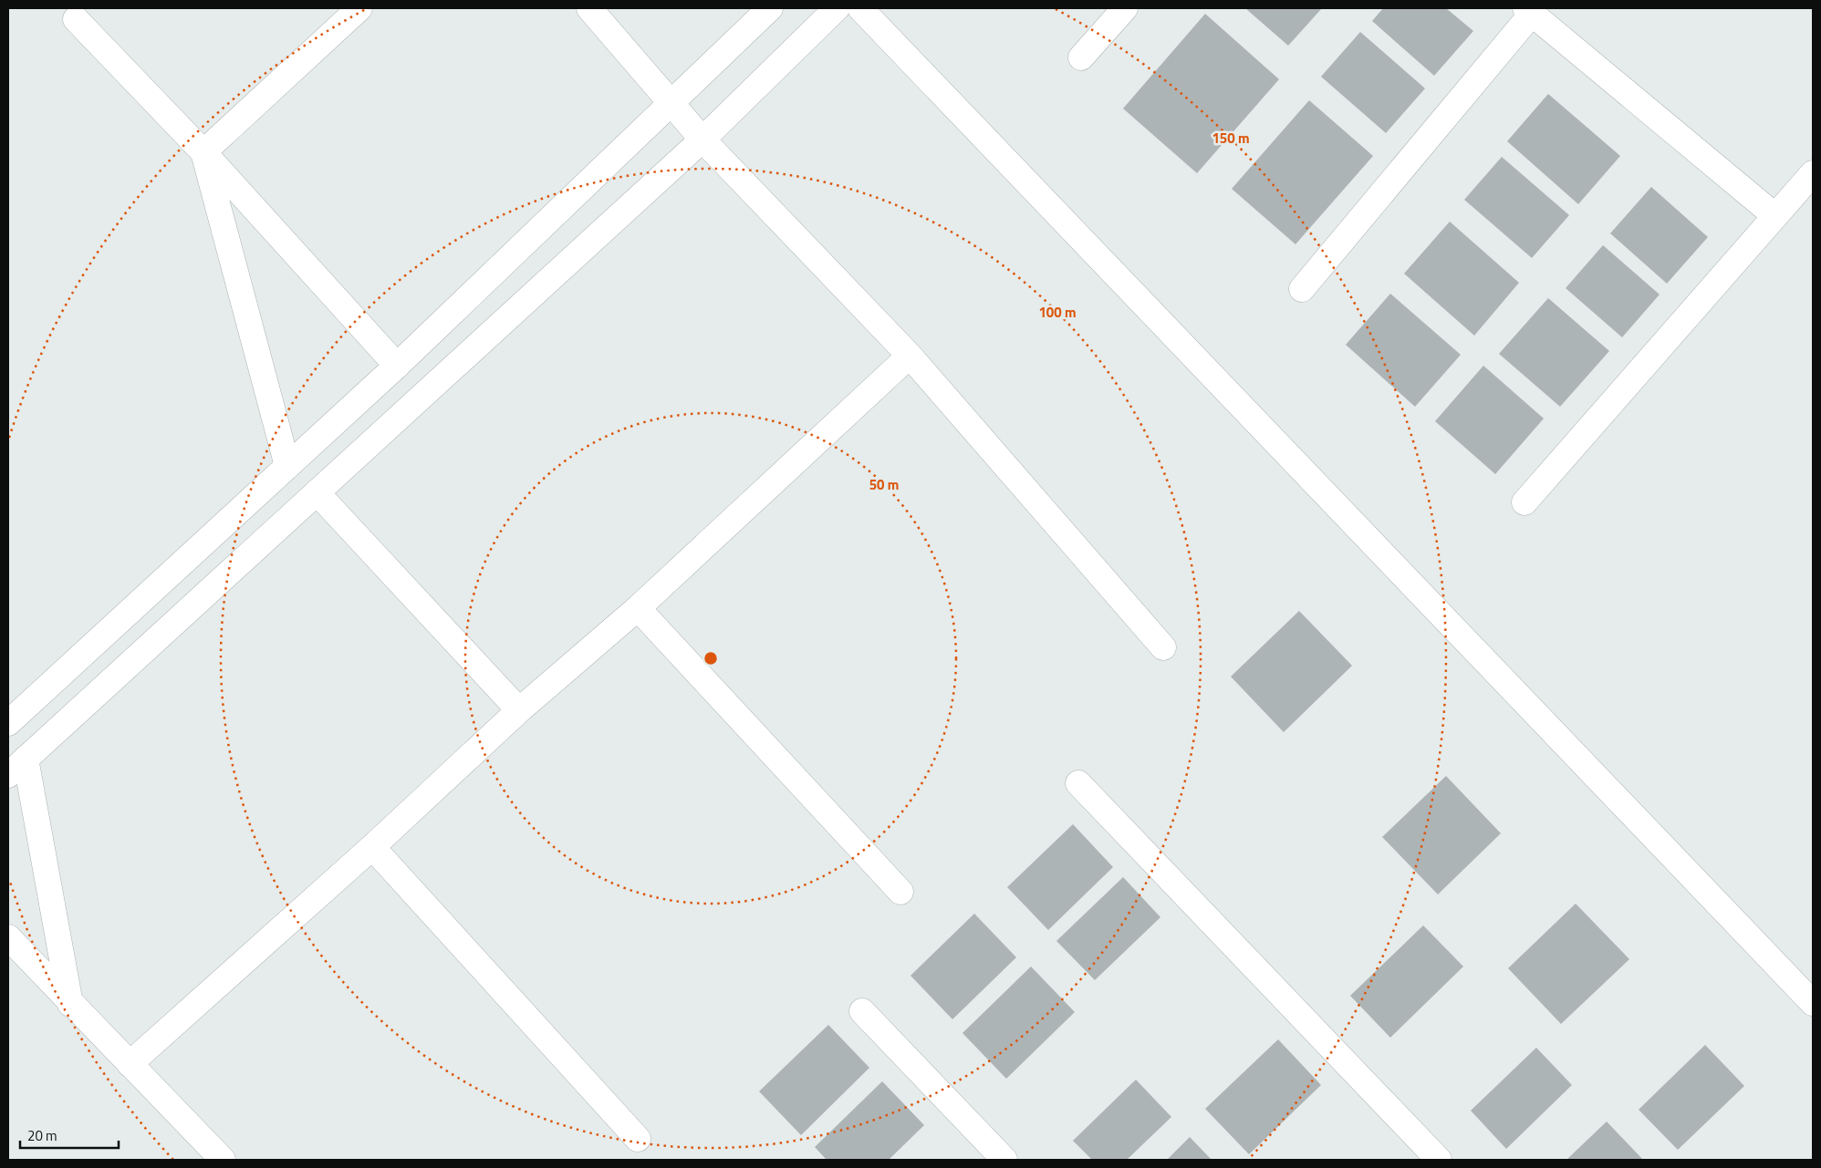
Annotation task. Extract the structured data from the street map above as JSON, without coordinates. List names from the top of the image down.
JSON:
{
  "scale_bar": "20 m",
  "rings": ["150 m", "100 m", "50 m"]
}
